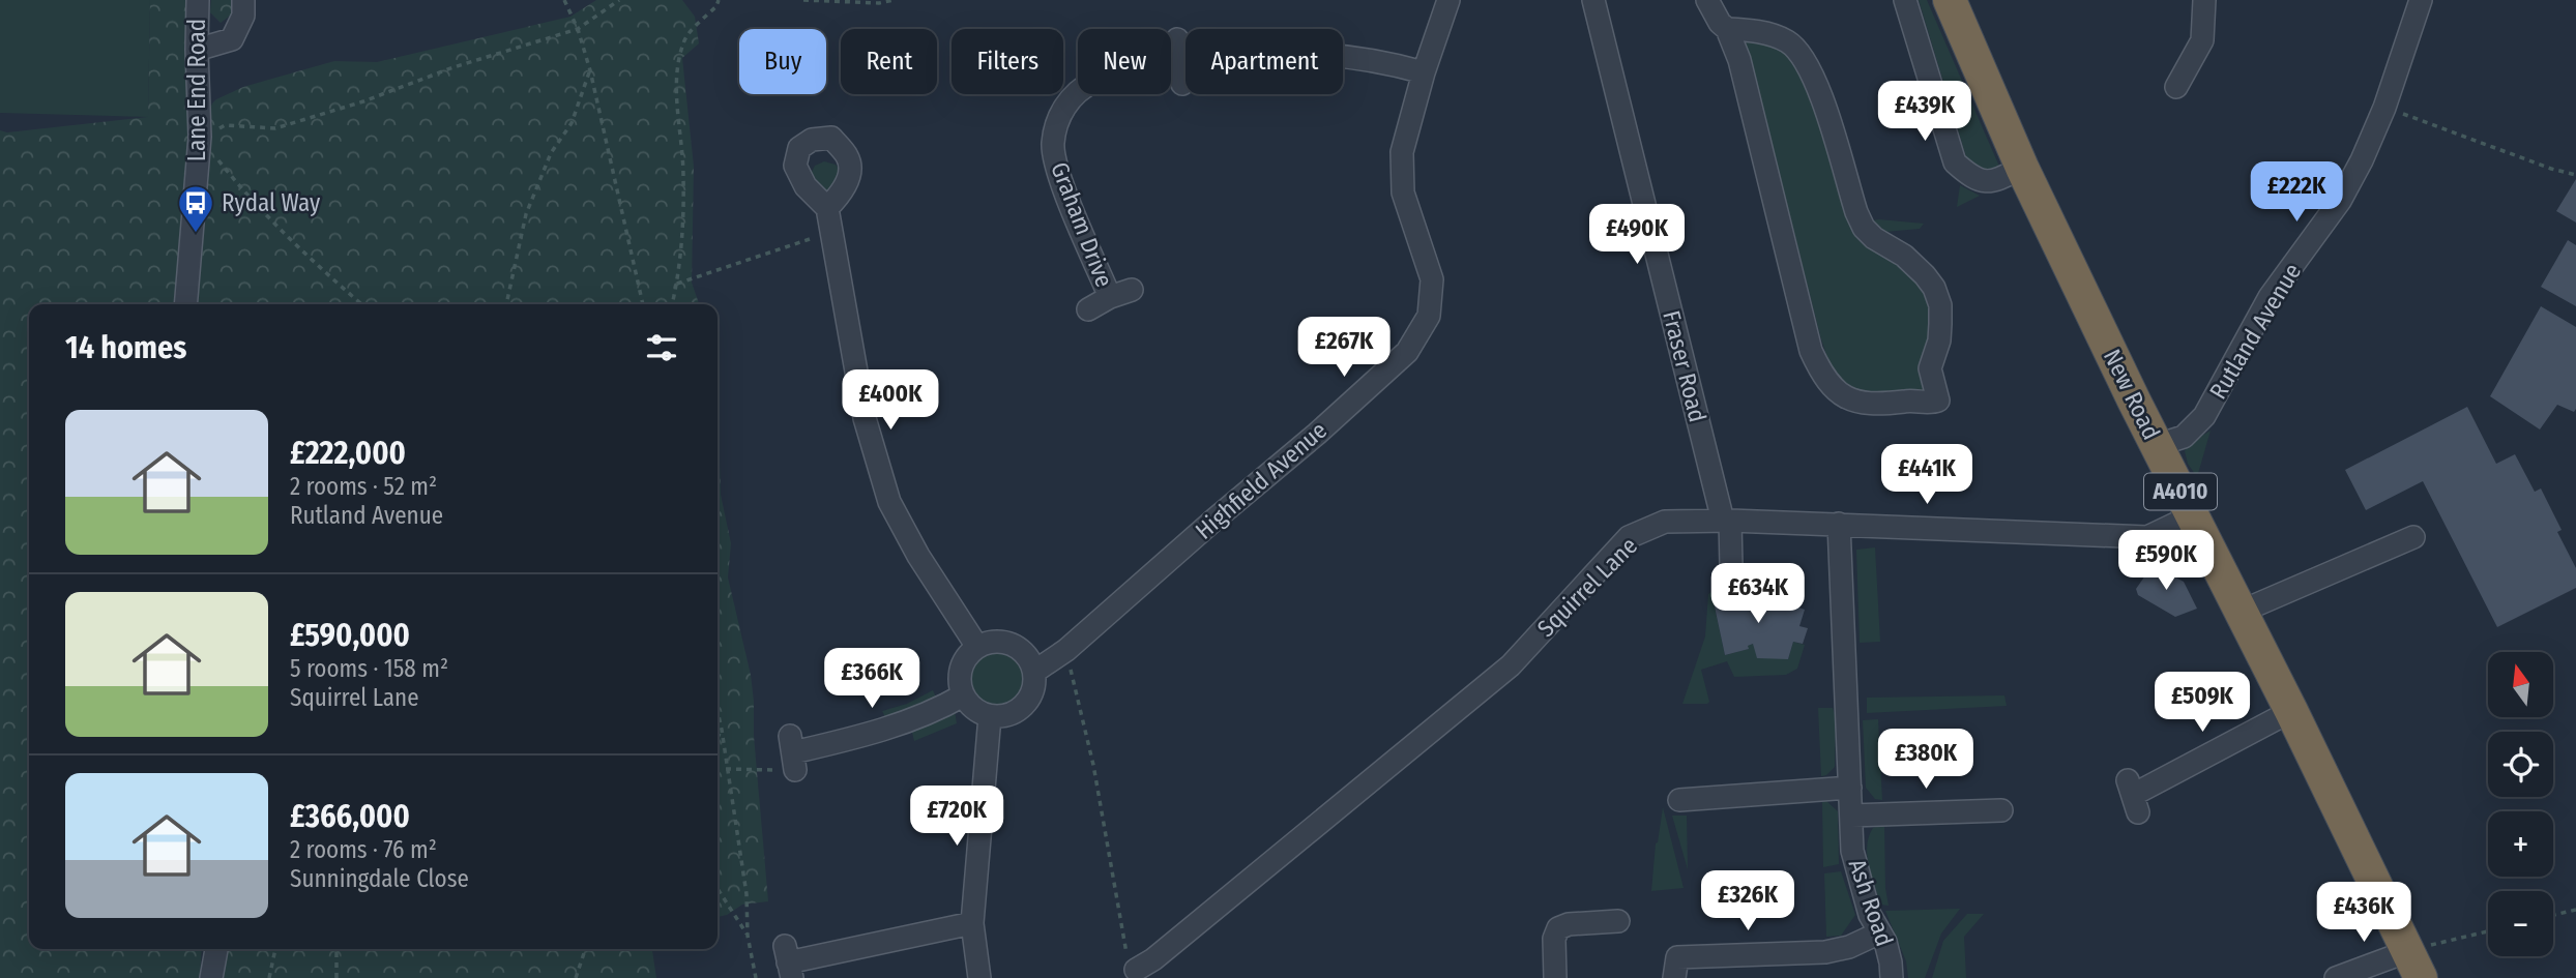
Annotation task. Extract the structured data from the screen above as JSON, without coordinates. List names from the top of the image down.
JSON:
{
  "streets": {
    "highway": ["New Road", "A4010"],
    "street": [
      "Lane End Road",
      "Graham Drive",
      "Rutland Avenue",
      "Fraser Road",
      "Highfield Avenue",
      "Squirrel Lane",
      "Ash Road"
    ]
  },
  "crossings": [
    ["Graham Drive", "Highfield Avenue"],
    ["Rutland Avenue", "New Road"],
    ["Fraser Road", "Squirrel Lane"],
    ["New Road", "Squirrel Lane"],
    ["Squirrel Lane", "Ash Road"]
  ],
  "places": {
    "bus stop": ["Rydal Way"]
  },
  "north": "top",
  "page": {
    "chip": [
      "Buy",
      "Rent",
      "Filters",
      "New",
      "Apartment"
    ],
    "price": [
      "£439K",
      "£222K",
      "£490K",
      "£267K",
      "£400K",
      "£441K",
      "£590K",
      "£634K",
      "£366K",
      "£509K",
      "£380K",
      "£720K",
      "£326K",
      "£436K"
    ],
    "heading": "14 homes",
    "list": [
      {
        "name": "£222,000",
        "note": "2 rooms · 52 m² · Rutland Avenue"
      },
      {
        "name": "£590,000",
        "note": "5 rooms · 158 m² · Squirrel Lane"
      },
      {
        "name": "£366,000",
        "note": "2 rooms · 76 m² · Sunningdale Close"
      }
    ],
    "map_buttons": ["+", "−"]
  }
}
